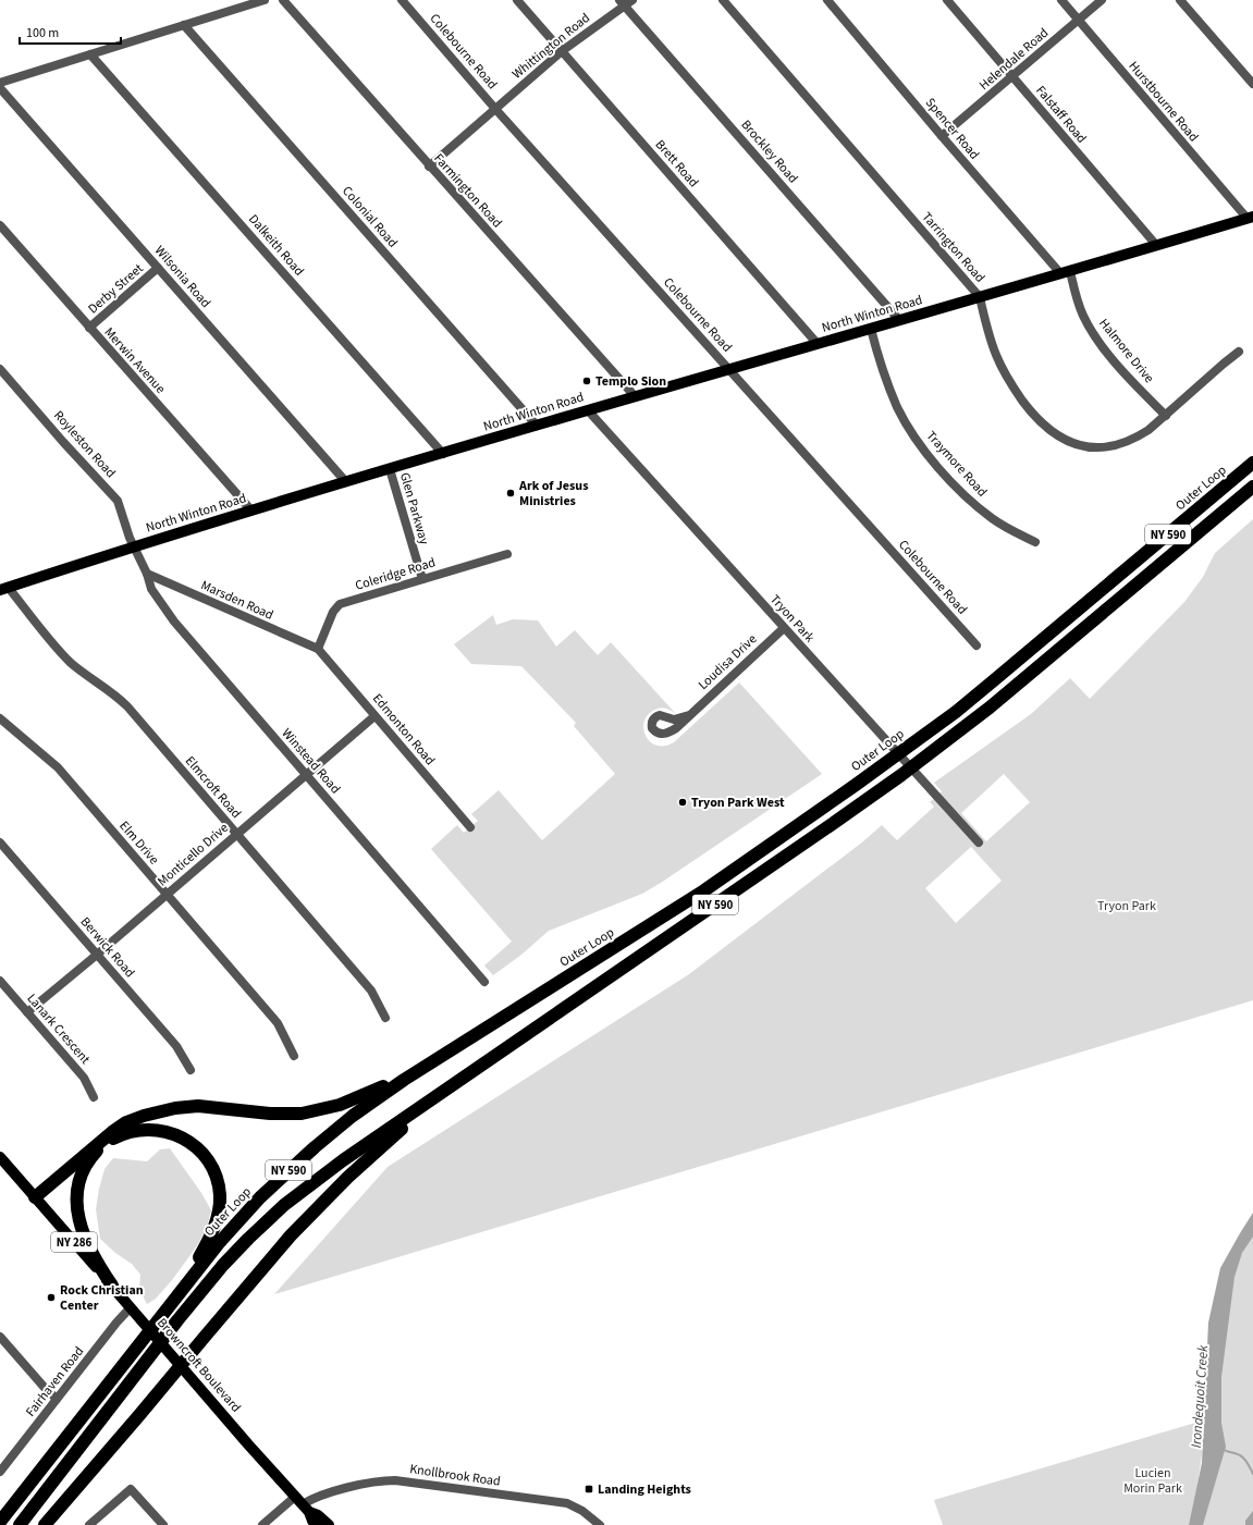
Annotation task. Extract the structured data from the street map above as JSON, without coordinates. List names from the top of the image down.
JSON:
{
  "streets": {
    "highway": ["Outer Loop", "NY 590"],
    "main road": ["North Winton Road", "NY 286", "Browncroft Boulevard"],
    "street": [
      "Whittington Road",
      "Colebourne Road",
      "Helendale Road",
      "Hurstbourne Road",
      "Falstaff Road",
      "Spencer Road",
      "Brockley Road",
      "Brett Road",
      "Farmington Road",
      "Colonial Road",
      "Dalkeith Road",
      "Tarrington Road",
      "Wilsonia Road",
      "Derby Street",
      "Halmore Drive",
      "Merwin Avenue",
      "Royleston Road",
      "Traymore Road",
      "Glen Parkway",
      "Coleridge Road",
      "Marsden Road",
      "Tryon Park",
      "Loudisa Drive",
      "Edmonton Road",
      "Winstead Road",
      "Elmcroft Road",
      "Elm Drive",
      "Monticello Drive",
      "Berwick Road",
      "Lanark Crescent",
      "Fairhaven Road",
      "Knollbrook Road"
    ]
  },
  "crossings": [
    ["Whittington Road", "Colebourne Road"],
    ["Whittington Road", "Brockley Road"],
    ["Whittington Road", "Brett Road"],
    ["Whittington Road", "Farmington Road"],
    ["Colebourne Road", "North Winton Road"],
    ["Helendale Road", "Hurstbourne Road"],
    ["Helendale Road", "Falstaff Road"],
    ["Helendale Road", "Spencer Road"],
    ["Hurstbourne Road", "North Winton Road"],
    ["Falstaff Road", "North Winton Road"],
    ["Spencer Road", "North Winton Road"],
    ["Spencer Road", "Halmore Drive"],
    ["Brockley Road", "North Winton Road"],
    ["Brett Road", "North Winton Road"],
    ["Farmington Road", "North Winton Road"],
    ["Colonial Road", "North Winton Road"],
    ["Dalkeith Road", "North Winton Road"],
    ["Tarrington Road", "North Winton Road"],
    ["Tarrington Road", "Halmore Drive"],
    ["Wilsonia Road", "Derby Street"],
    ["Wilsonia Road", "North Winton Road"],
    ["Derby Street", "Merwin Avenue"],
    ["North Winton Road", "Halmore Drive"],
    ["North Winton Road", "Merwin Avenue"],
    ["North Winton Road", "Royleston Road"],
    ["North Winton Road", "Traymore Road"],
    ["North Winton Road", "Glen Parkway"],
    ["North Winton Road", "Tryon Park"],
    ["North Winton Road", "Winstead Road"],
    ["North Winton Road", "Elmcroft Road"],
    ["Royleston Road", "Winstead Road"],
    ["Glen Parkway", "Coleridge Road"],
    ["Coleridge Road", "Marsden Road"],
    ["Coleridge Road", "Edmonton Road"],
    ["Marsden Road", "Edmonton Road"],
    ["Marsden Road", "Winstead Road"],
    ["Tryon Park", "Loudisa Drive"],
    ["Edmonton Road", "Monticello Drive"],
    ["Winstead Road", "Monticello Drive"],
    ["Elmcroft Road", "Monticello Drive"],
    ["Elm Drive", "Monticello Drive"],
    ["Monticello Drive", "Berwick Road"],
    ["Monticello Drive", "Lanark Crescent"],
    ["Browncroft Boulevard", "Fairhaven Road"],
    ["Browncroft Boulevard", "Knollbrook Road"]
  ],
  "water": ["Irondequoit Creek"],
  "parks": ["Tryon Park", "Lucien Morin Park"],
  "places": {
    "other": [
      "Templo Sion",
      "Ark of Jesus Ministries",
      "Tryon Park West",
      "Rock Christian Center"
    ],
    "transit": ["Landing Heights"]
  },
  "scale_bar": "100 m"
}
